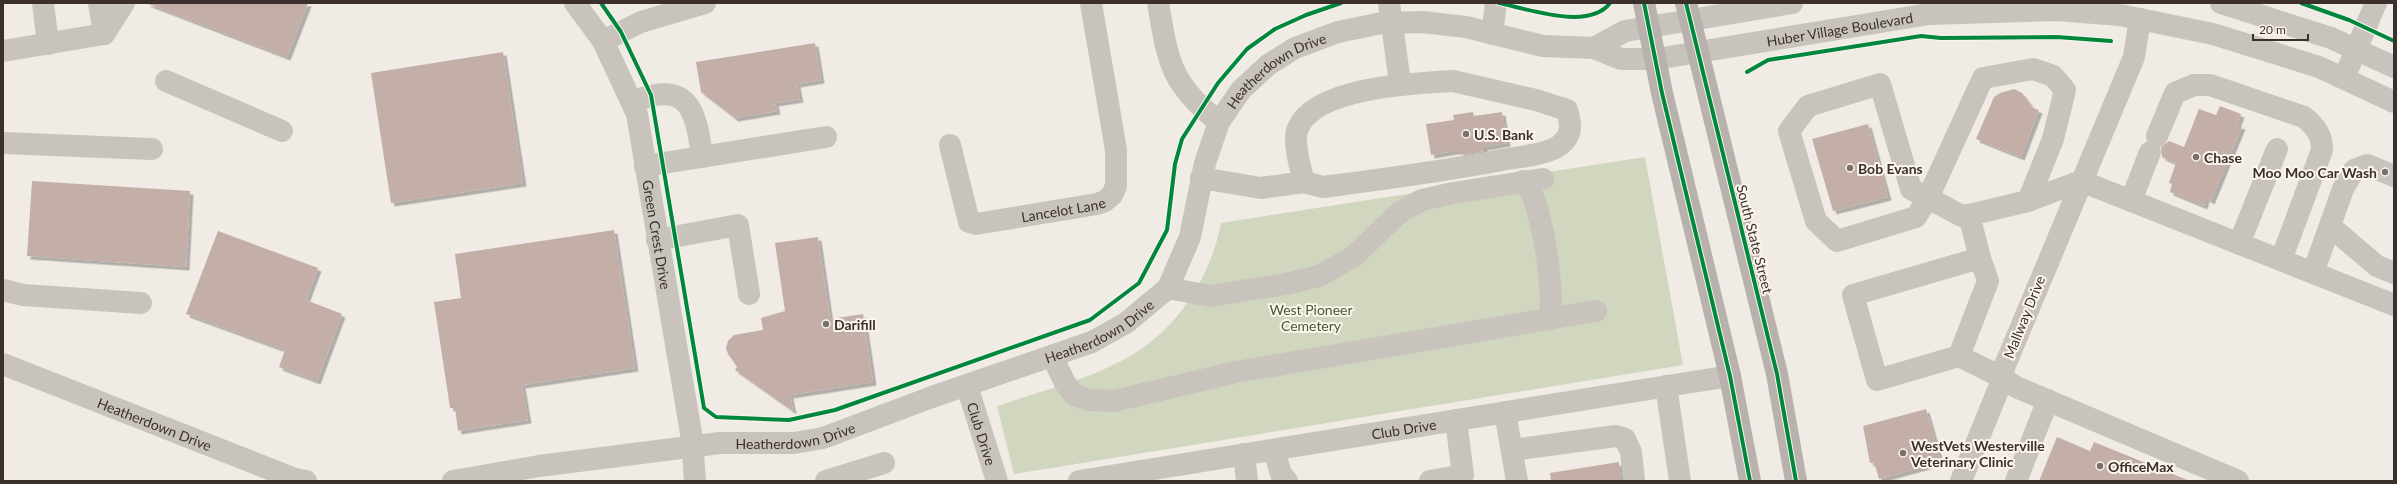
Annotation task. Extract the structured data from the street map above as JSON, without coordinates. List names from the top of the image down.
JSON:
{
  "streets": {
    "main road": ["South State Street"],
    "street": [
      "Huber Village Boulevard",
      "Heatherdown Drive",
      "Lancelot Lane",
      "Green Crest Drive",
      "Mallway Drive",
      "Club Drive"
    ]
  },
  "crossings": [
    ["Huber Village Boulevard", "Heatherdown Drive"],
    ["Huber Village Boulevard", "South State Street"],
    ["Huber Village Boulevard", "Mallway Drive"],
    ["Heatherdown Drive", "Green Crest Drive"],
    ["Heatherdown Drive", "Club Drive"]
  ],
  "parks": ["West Pioneer Cemetery"],
  "places": [
    "U.S. Bank",
    "Chase",
    "Bob Evans",
    "Moo Moo Car Wash",
    "Darifill",
    "WestVets Westerville Veterinary Clinic",
    "OfficeMax"
  ],
  "scale_bar": "20 m"
}
